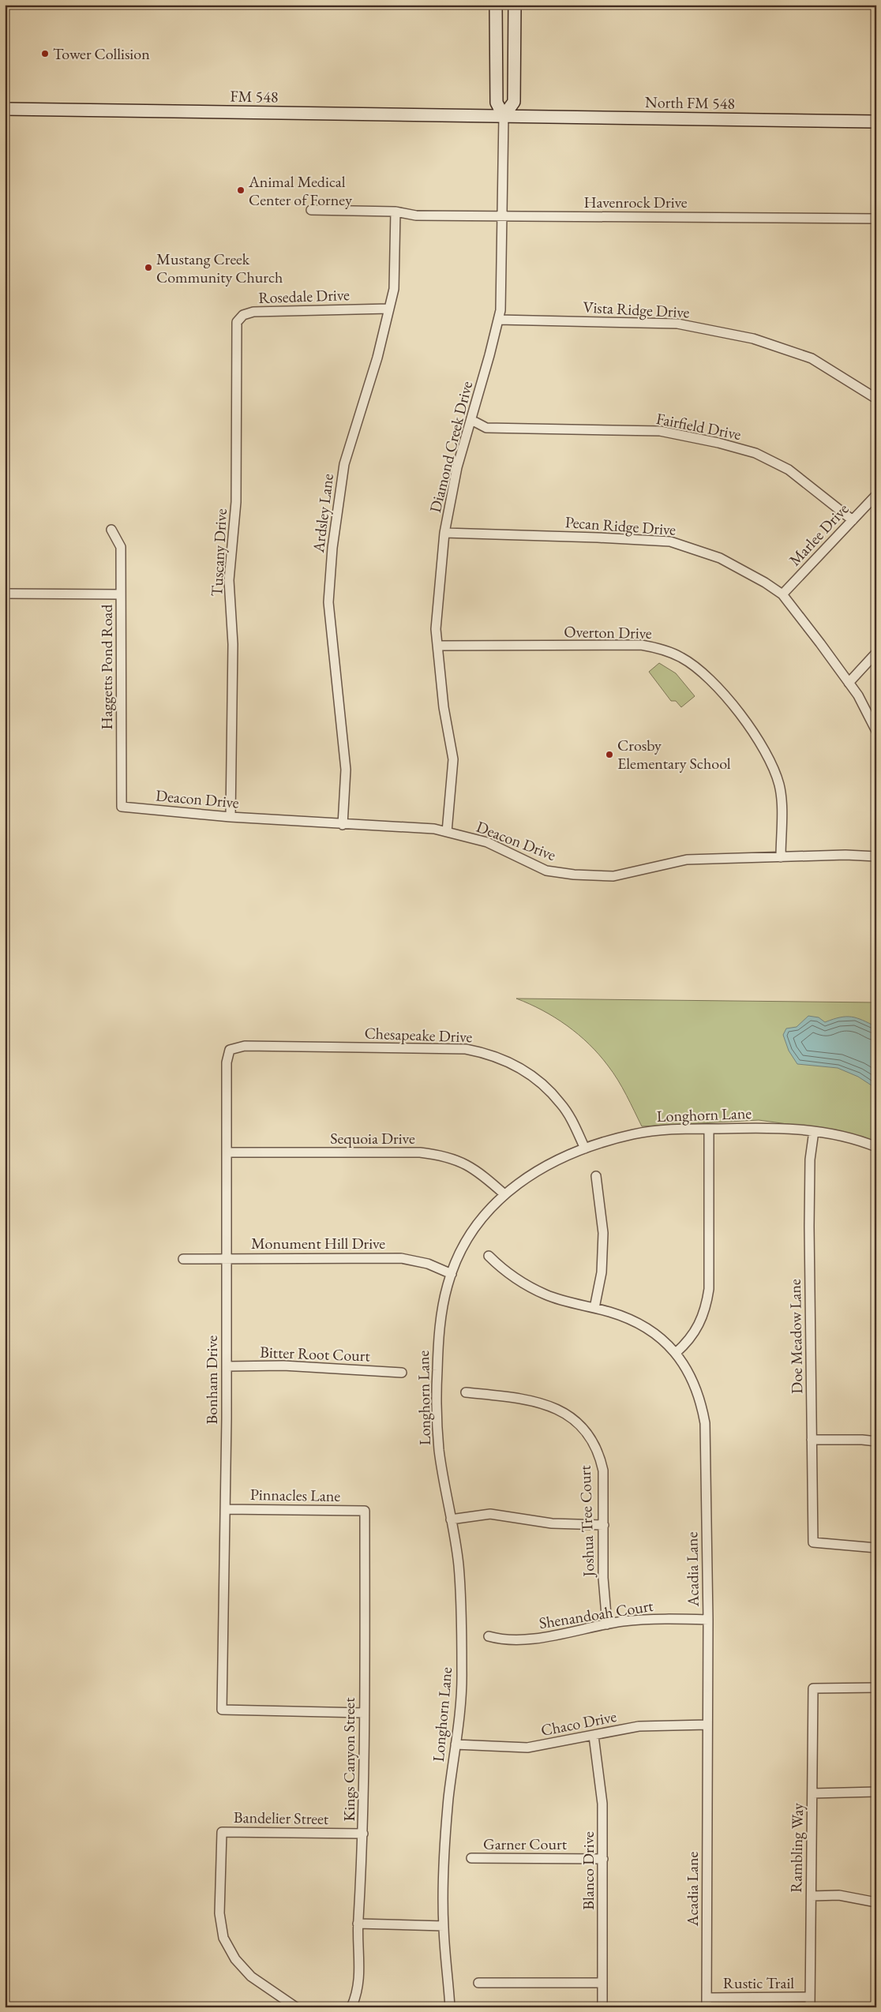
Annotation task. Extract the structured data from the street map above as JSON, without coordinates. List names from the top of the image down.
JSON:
{
  "streets": {
    "main road": ["FM 548", "North FM 548"],
    "street": [
      "Havenrock Drive",
      "Rosedale Drive",
      "Vista Ridge Drive",
      "Fairfield Drive",
      "Diamond Creek Drive",
      "Ardsley Lane",
      "Pecan Ridge Drive",
      "Marlee Drive",
      "Tuscany Drive",
      "Overton Drive",
      "Haggetts Pond Road",
      "Deacon Drive",
      "Chesapeake Drive",
      "Longhorn Lane",
      "Sequoia Drive",
      "Monument Hill Drive",
      "Doe Meadow Lane",
      "Bitter Root Court",
      "Bonham Drive",
      "Pinnacles Lane",
      "Joshua Tree Court",
      "Acadia Lane",
      "Shenandoah Court",
      "Chaco Drive",
      "Kings Canyon Street",
      "Bandelier Street",
      "Garner Court",
      "Rambling Way",
      "Blanco Drive",
      "Rustic Trail"
    ]
  },
  "crossings": [
    ["FM 548", "North FM 548"],
    ["FM 548", "Diamond Creek Drive"],
    ["North FM 548", "Diamond Creek Drive"],
    ["Havenrock Drive", "Diamond Creek Drive"],
    ["Havenrock Drive", "Ardsley Lane"],
    ["Rosedale Drive", "Ardsley Lane"],
    ["Rosedale Drive", "Tuscany Drive"],
    ["Vista Ridge Drive", "Diamond Creek Drive"],
    ["Fairfield Drive", "Diamond Creek Drive"],
    ["Fairfield Drive", "Marlee Drive"],
    ["Diamond Creek Drive", "Pecan Ridge Drive"],
    ["Diamond Creek Drive", "Overton Drive"],
    ["Diamond Creek Drive", "Deacon Drive"],
    ["Ardsley Lane", "Deacon Drive"],
    ["Pecan Ridge Drive", "Marlee Drive"],
    ["Tuscany Drive", "Deacon Drive"],
    ["Overton Drive", "Deacon Drive"],
    ["Haggetts Pond Road", "Deacon Drive"],
    ["Chesapeake Drive", "Longhorn Lane"],
    ["Chesapeake Drive", "Bonham Drive"],
    ["Longhorn Lane", "Sequoia Drive"],
    ["Longhorn Lane", "Monument Hill Drive"],
    ["Longhorn Lane", "Doe Meadow Lane"],
    ["Longhorn Lane", "Chaco Drive"],
    ["Sequoia Drive", "Bonham Drive"],
    ["Monument Hill Drive", "Bonham Drive"],
    ["Bitter Root Court", "Bonham Drive"],
    ["Bonham Drive", "Pinnacles Lane"],
    ["Bonham Drive", "Kings Canyon Street"],
    ["Pinnacles Lane", "Kings Canyon Street"],
    ["Joshua Tree Court", "Shenandoah Court"],
    ["Acadia Lane", "Shenandoah Court"],
    ["Acadia Lane", "Chaco Drive"],
    ["Acadia Lane", "Rustic Trail"],
    ["Chaco Drive", "Blanco Drive"],
    ["Kings Canyon Street", "Bandelier Street"],
    ["Garner Court", "Blanco Drive"],
    ["Rambling Way", "Rustic Trail"]
  ],
  "places": [
    "Tower Collision",
    "Animal Medical Center of Forney",
    "Mustang Creek Community Church",
    "Crosby Elementary School"
  ]
}
